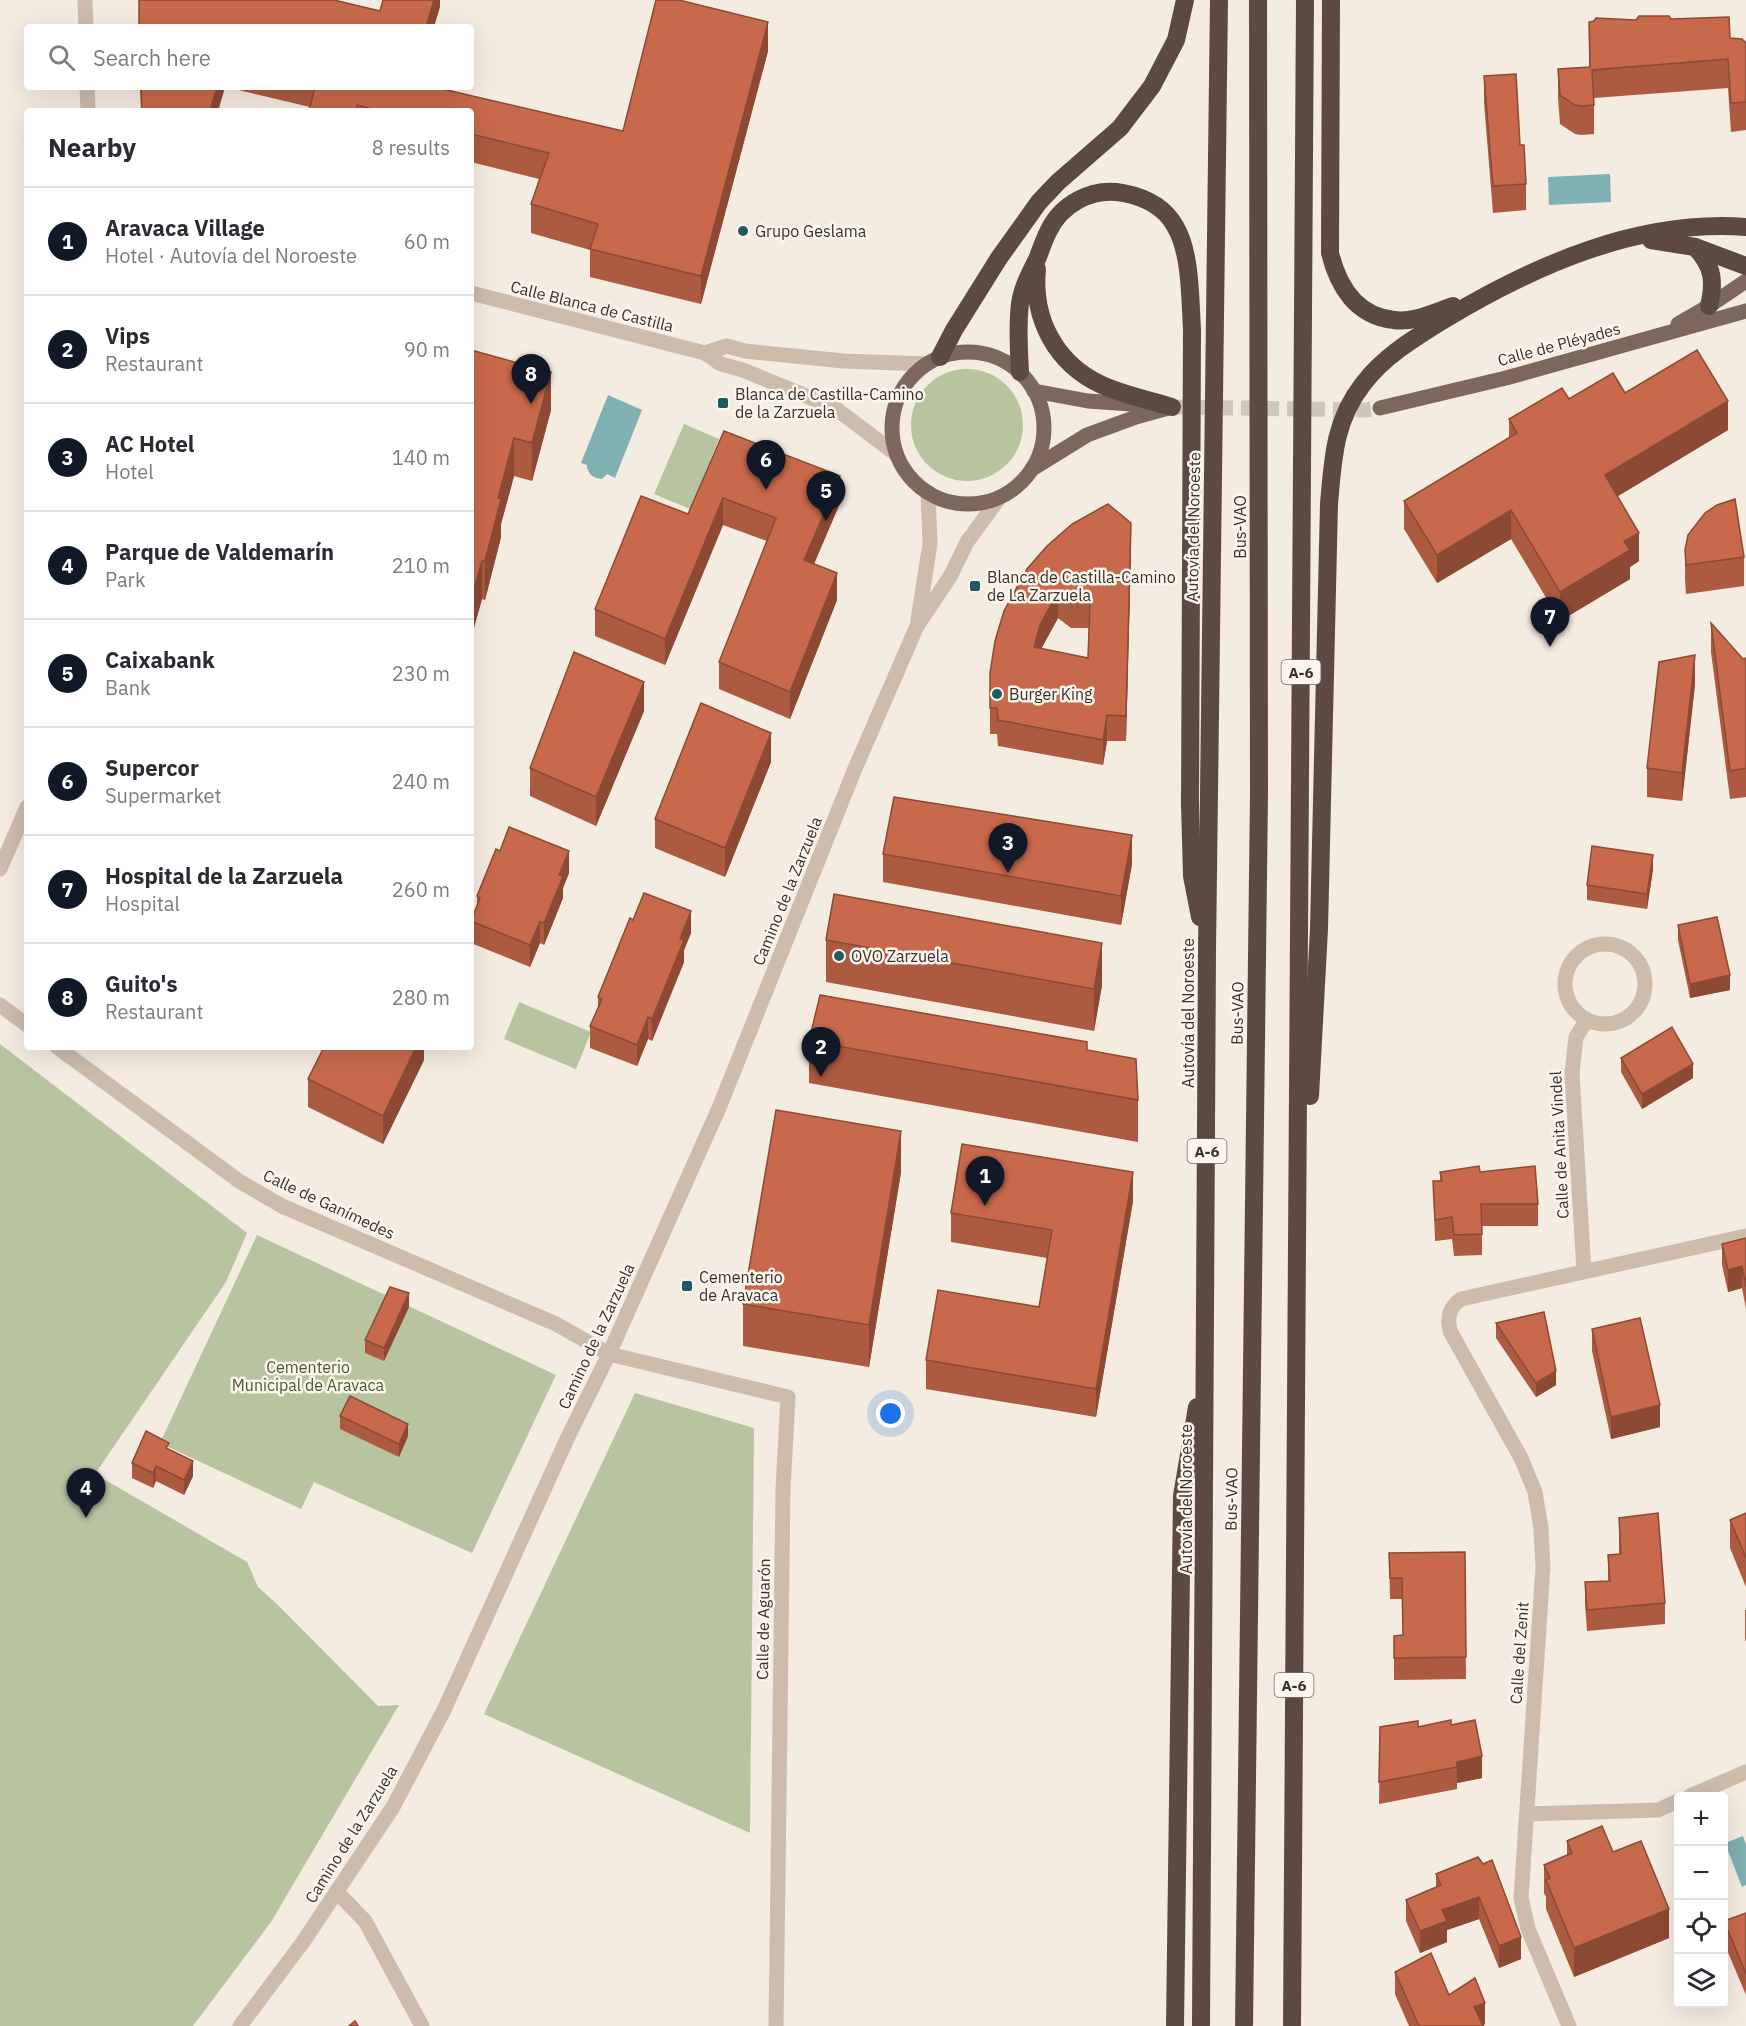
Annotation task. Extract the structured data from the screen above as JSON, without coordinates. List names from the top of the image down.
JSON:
{
  "streets": {
    "highway": ["Autovía del Noroeste", "Bus-VAO", "A-6"],
    "main road": ["Calle de Pléyades"],
    "street": [
      "Calle Blanca de Castilla",
      "Camino de la Zarzuela",
      "Calle de Anita Vindel",
      "Calle de Ganímedes",
      "Calle de Aguarón",
      "Calle del Zenit"
    ]
  },
  "crossings": [
    ["Calle Blanca de Castilla", "Camino de la Zarzuela"],
    ["Camino de la Zarzuela", "Calle de Ganímedes"],
    ["Camino de la Zarzuela", "Calle de Aguarón"],
    ["Calle de Anita Vindel", "Calle del Zenit"],
    ["Calle de Ganímedes", "Calle de Aguarón"]
  ],
  "parks": ["Cementerio Municipal de Aravaca"],
  "places": {
    "other": ["Grupo Geslama", "Burger King", "OVO Zarzuela"],
    "transit": ["Blanca de Castilla-Camino de la Zarzuela", "Blanca de Castilla-Camino de La Zarzuela", "Cementerio de Aravaca"]
  },
  "page": {
    "search": "Search here",
    "heading": ["Nearby", "8 results"],
    "list": [
      {
        "mark": "1",
        "name": "Aravaca Village",
        "note": "Hotel · Autovía del Noroeste",
        "value": "60 m"
      },
      {
        "mark": "2",
        "name": "Vips",
        "note": "Restaurant",
        "value": "90 m"
      },
      {
        "mark": "3",
        "name": "AC Hotel",
        "note": "Hotel",
        "value": "140 m"
      },
      {
        "mark": "4",
        "name": "Parque de Valdemarín",
        "note": "Park",
        "value": "210 m"
      },
      {
        "mark": "5",
        "name": "Caixabank",
        "note": "Bank",
        "value": "230 m"
      },
      {
        "mark": "6",
        "name": "Supercor",
        "note": "Supermarket",
        "value": "240 m"
      },
      {
        "mark": "7",
        "name": "Hospital de la Zarzuela",
        "note": "Hospital",
        "value": "260 m"
      },
      {
        "mark": "8",
        "name": "Guito's",
        "note": "Restaurant",
        "value": "280 m"
      }
    ],
    "pins": [
      "8",
      "6",
      "5",
      "7",
      "3",
      "2",
      "1",
      "4"
    ],
    "map_buttons": ["+", "−"]
  }
}
